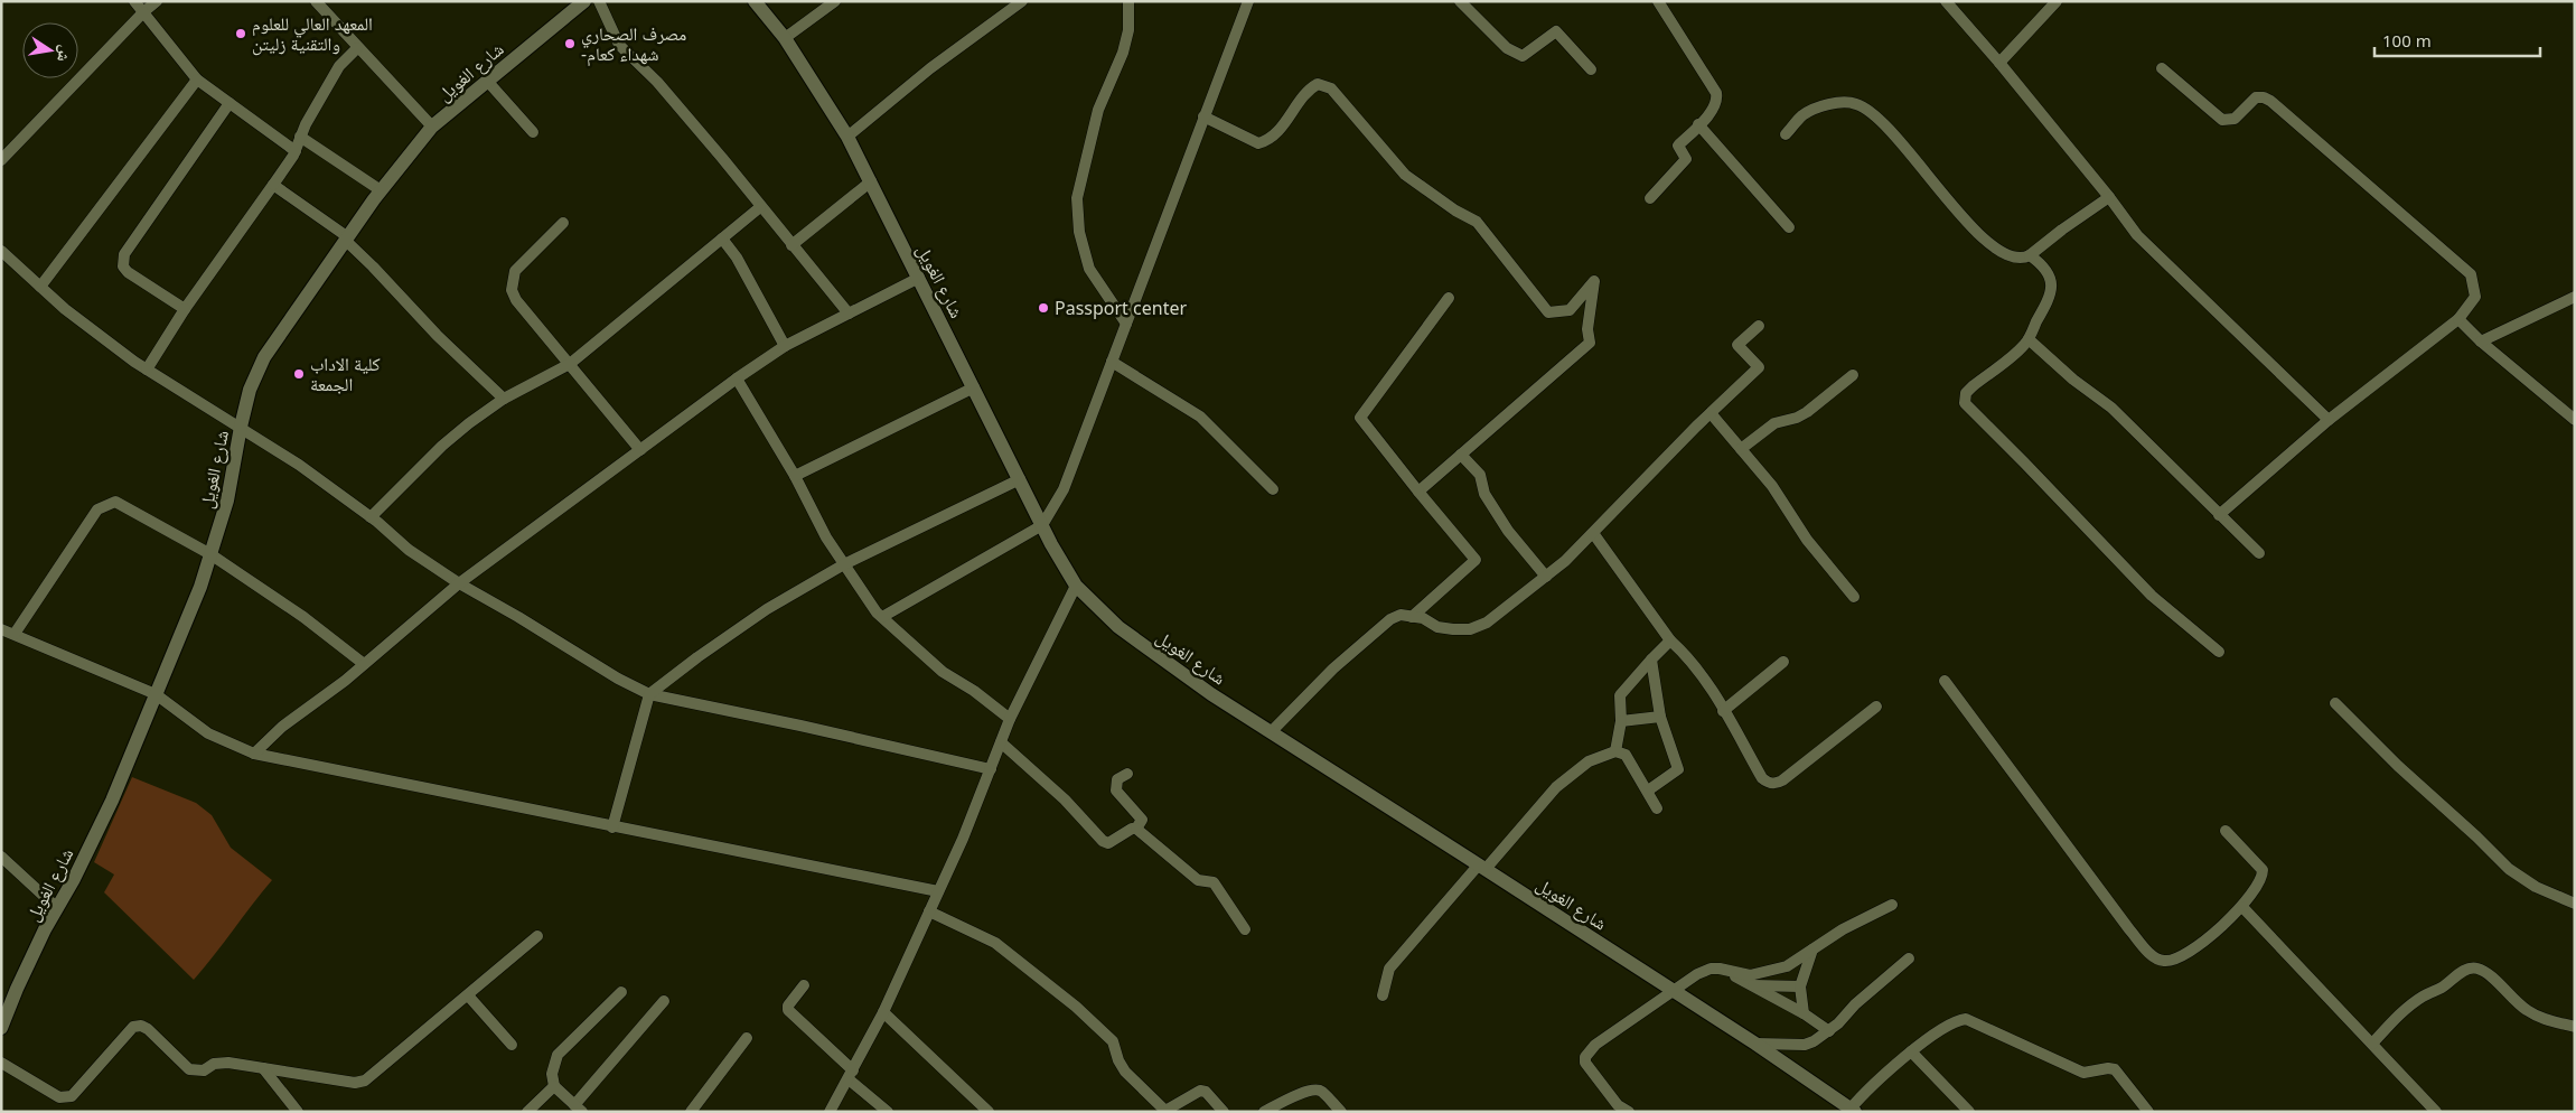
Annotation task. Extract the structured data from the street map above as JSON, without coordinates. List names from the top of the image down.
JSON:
{
  "streets": {
    "street": ["شارع الغويل"]
  },
  "places": [
    "المعهد العالي للعلوم والتقنية زليتن",
    "مصرف الصحاري -شهداء كعام",
    "Passport center",
    "كلية اﻻداب الجمعة"
  ],
  "scale_bar": "100 m",
  "north": "right"
}
